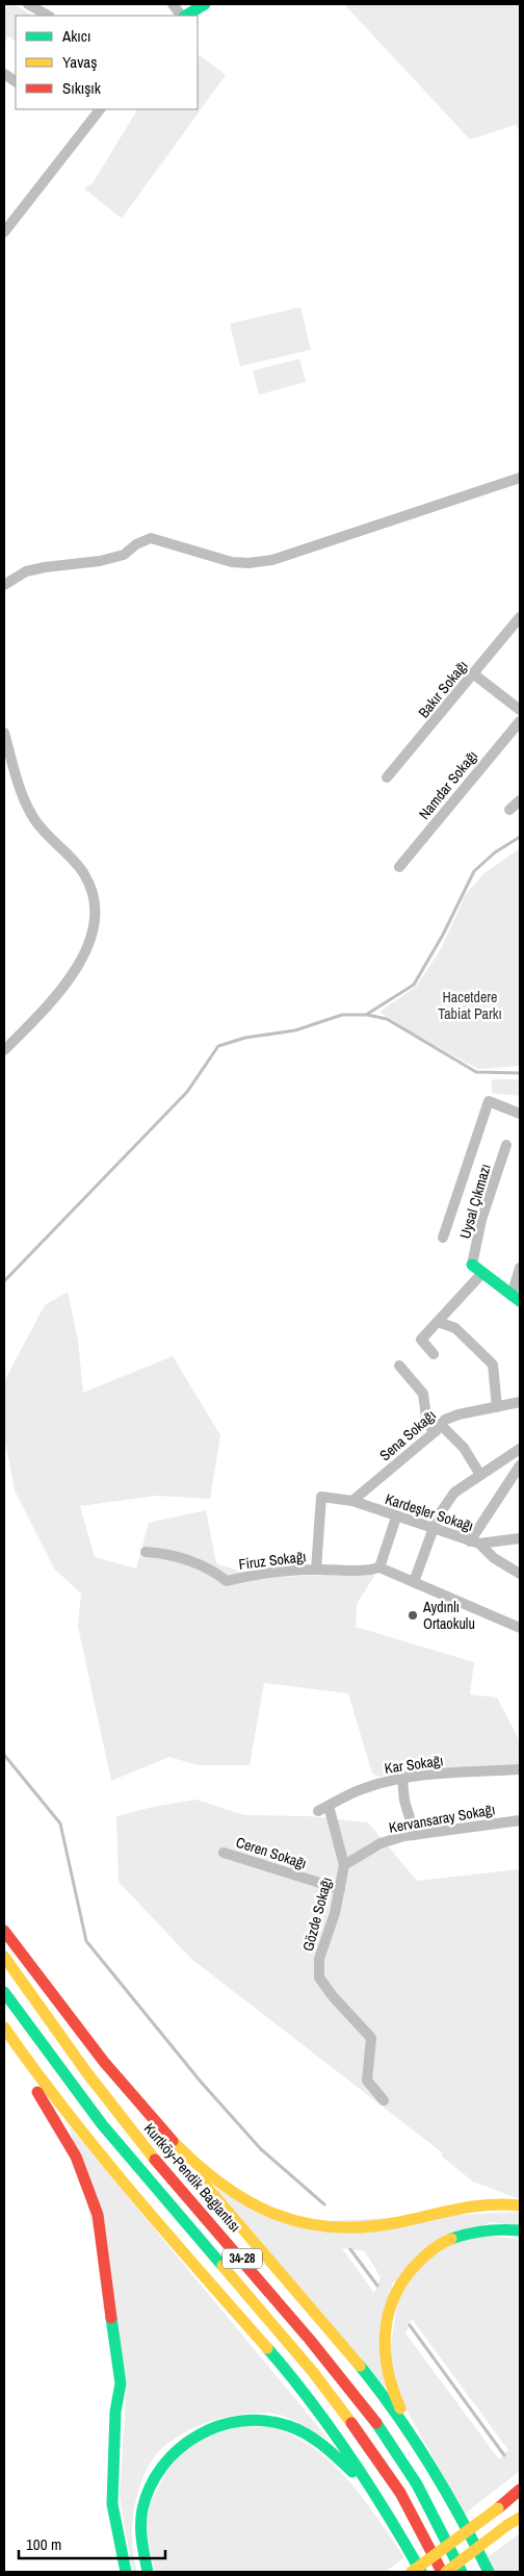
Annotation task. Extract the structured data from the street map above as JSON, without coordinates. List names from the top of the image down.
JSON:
{
  "streets": {
    "main road": ["Kurtköy-Pendik Bağlantısı", "34-28"],
    "street": [
      "Bakır Sokağı",
      "Namdar Sokağı",
      "Uysal Çıkmazı",
      "Sena Sokağı",
      "Kardeşler Sokağı",
      "Firuz Sokağı",
      "Kar Sokağı",
      "Kervansaray Sokağı",
      "Ceren Sokağı",
      "Gözde Sokağı"
    ]
  },
  "crossings": [
    ["Sena Sokağı", "Kardeşler Sokağı"],
    ["Kardeşler Sokağı", "Firuz Sokağı"],
    ["Kervansaray Sokağı", "Gözde Sokağı"],
    ["Ceren Sokağı", "Gözde Sokağı"]
  ],
  "parks": ["Hacetdere Tabiat Parkı"],
  "places": ["Aydınlı Ortaokulu"],
  "legend": ["Akıcı", "Yavaş", "Sıkışık"],
  "scale_bar": "100 m"
}
